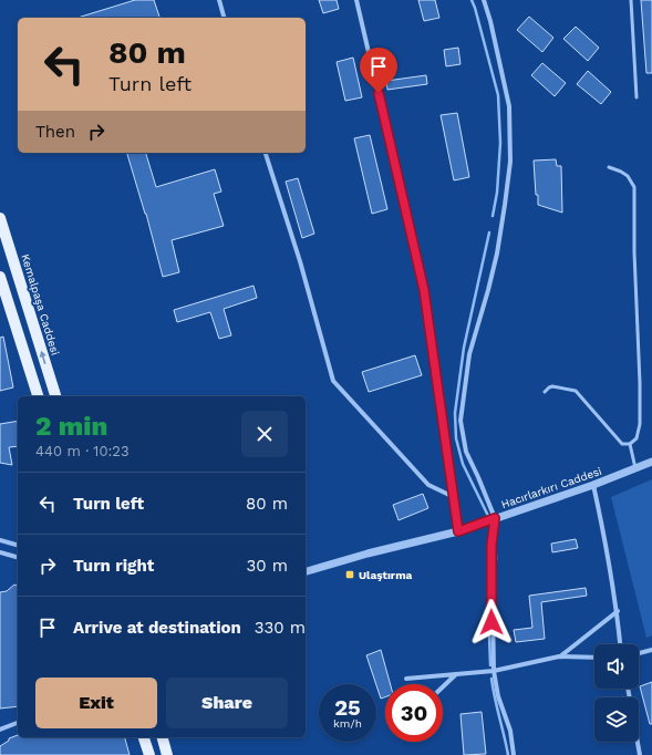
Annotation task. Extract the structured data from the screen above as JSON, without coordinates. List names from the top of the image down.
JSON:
{
  "streets": {
    "main road": ["Kemalpaşa Caddesi"],
    "street": ["Hacırlarkırı Caddesi"]
  },
  "places": {
    "transit": ["Ulaştırma"]
  },
  "page": {
    "turn": ["80 m", "Turn left"],
    "then": "Then",
    "heading": ["2 min", "440 m · 10:23"],
    "list": [
      {
        "name": "Turn left",
        "value": "80 m"
      },
      {
        "name": "Turn right",
        "value": "30 m"
      },
      {
        "name": "Arrive at destination",
        "value": "330 m"
      }
    ],
    "buttons": ["Exit", "Share"],
    "speed": "25 km/h",
    "limit": "30"
  }
}
